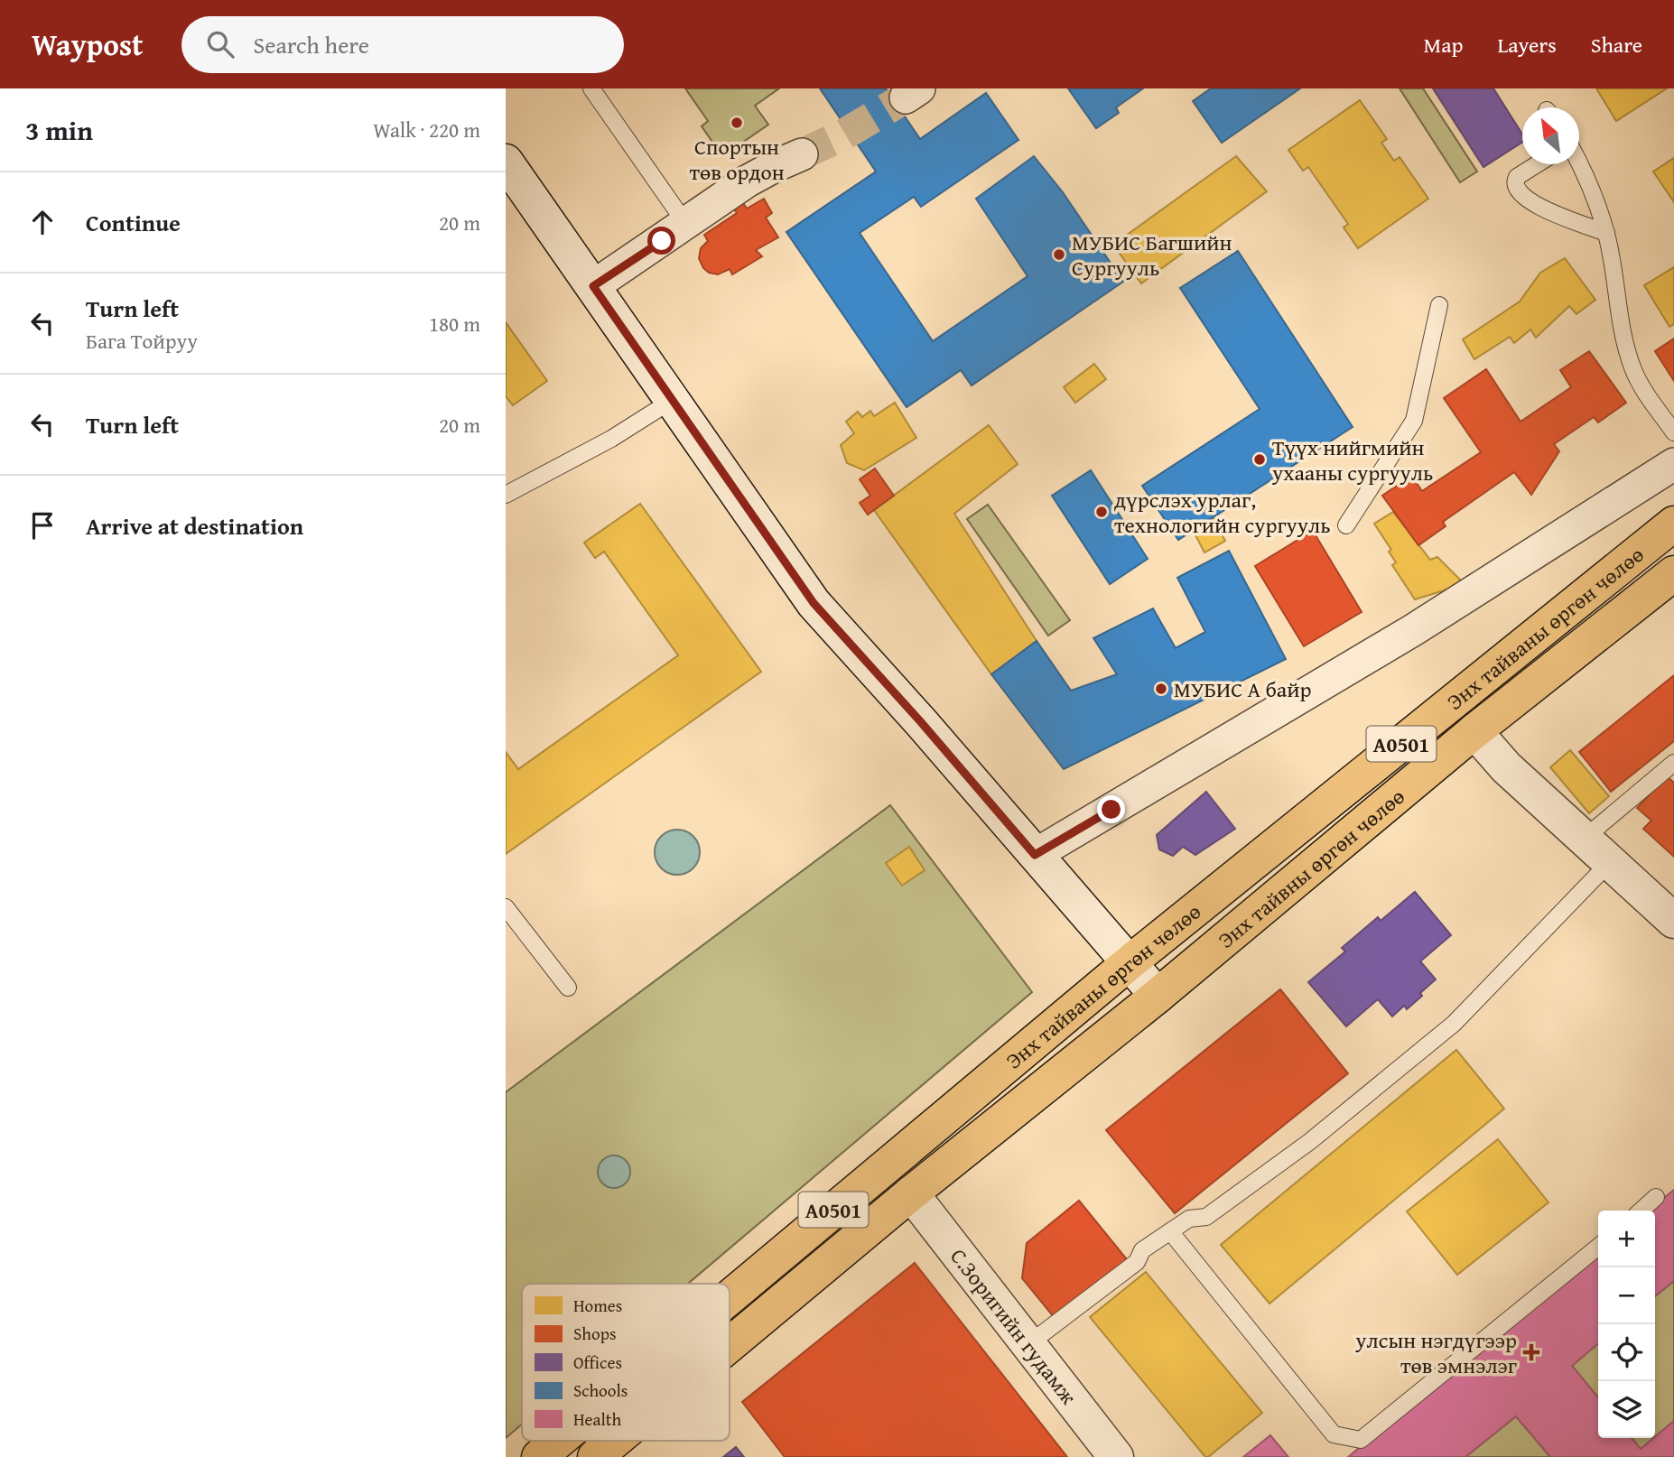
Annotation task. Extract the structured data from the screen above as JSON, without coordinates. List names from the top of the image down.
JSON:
{
  "streets": {
    "highway": ["Энх тайваны өргөн чөлөө", "A0501", "Энх тайвны өргөн чөлөө"],
    "main road": ["С.Зоригийн гудамж"]
  },
  "crossings": [
    ["Энх тайваны өргөн чөлөө", "Энх тайвны өргөн чөлөө"],
    ["Энх тайваны өргөн чөлөө", "С.Зоригийн гудамж"]
  ],
  "places": {
    "other": [
      "Спортын төв ордон",
      "МУБИС Багшийн Сургууль",
      "Түүх нийгмийн ухааны сургууль",
      "дүрслэх урлаг, технологийн сургууль",
      "МУБИС А байр"
    ],
    "health": ["улсын нэгдүгээр төв эмнэлэг"]
  },
  "legend": [
    "Homes",
    "Shops",
    "Offices",
    "Schools",
    "Health"
  ],
  "north": "top left",
  "page": {
    "header": "Waypost",
    "search": "Search here",
    "nav": ["Map", "Layers", "Share"],
    "heading": ["3 min", "Walk · 220 m"],
    "list": [
      ["Continue", "20 m"],
      ["Turn left", "Бага Тойруу", "180 m"],
      ["Turn left", "20 m"],
      "Arrive at destination"
    ],
    "map_buttons": ["+", "−"]
  }
}
